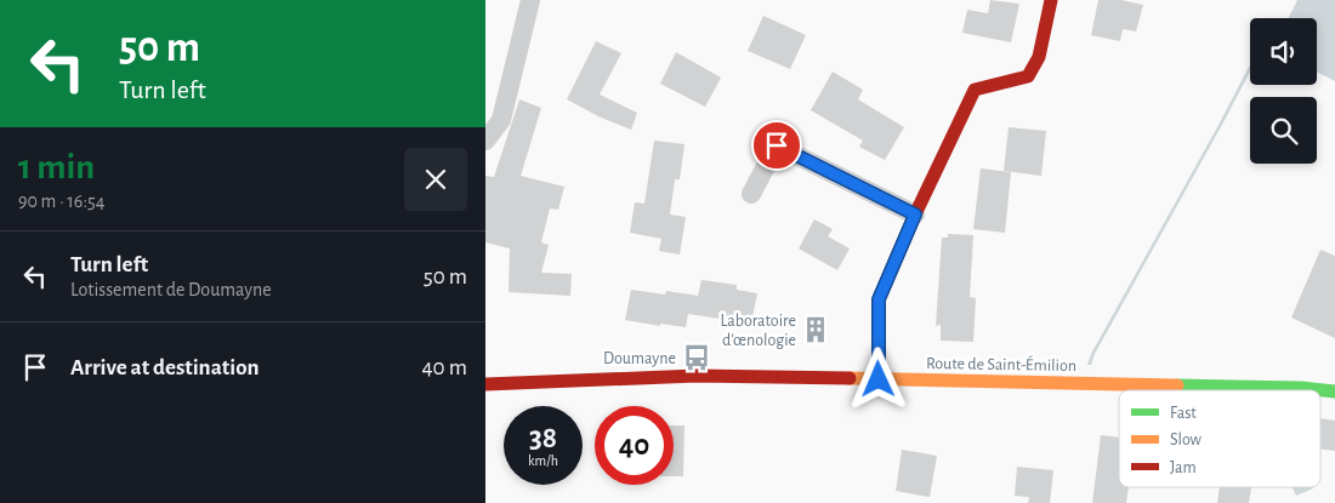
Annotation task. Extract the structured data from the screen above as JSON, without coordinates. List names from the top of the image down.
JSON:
{
  "streets": {
    "street": ["Route de Saint-Émilion"]
  },
  "places": {
    "building": ["Laboratoire d'œnologie"],
    "bus stop": ["Doumayne"]
  },
  "legend": ["Fast", "Slow", "Jam"],
  "page": {
    "turn": ["50 m", "Turn left"],
    "heading": ["1 min", "90 m · 16:54"],
    "list": [
      {
        "name": "Turn left",
        "note": "Lotissement de Doumayne",
        "value": "50 m"
      },
      {
        "name": "Arrive at destination",
        "value": "40 m"
      }
    ],
    "speed": "38 km/h",
    "limit": "40"
  }
}
